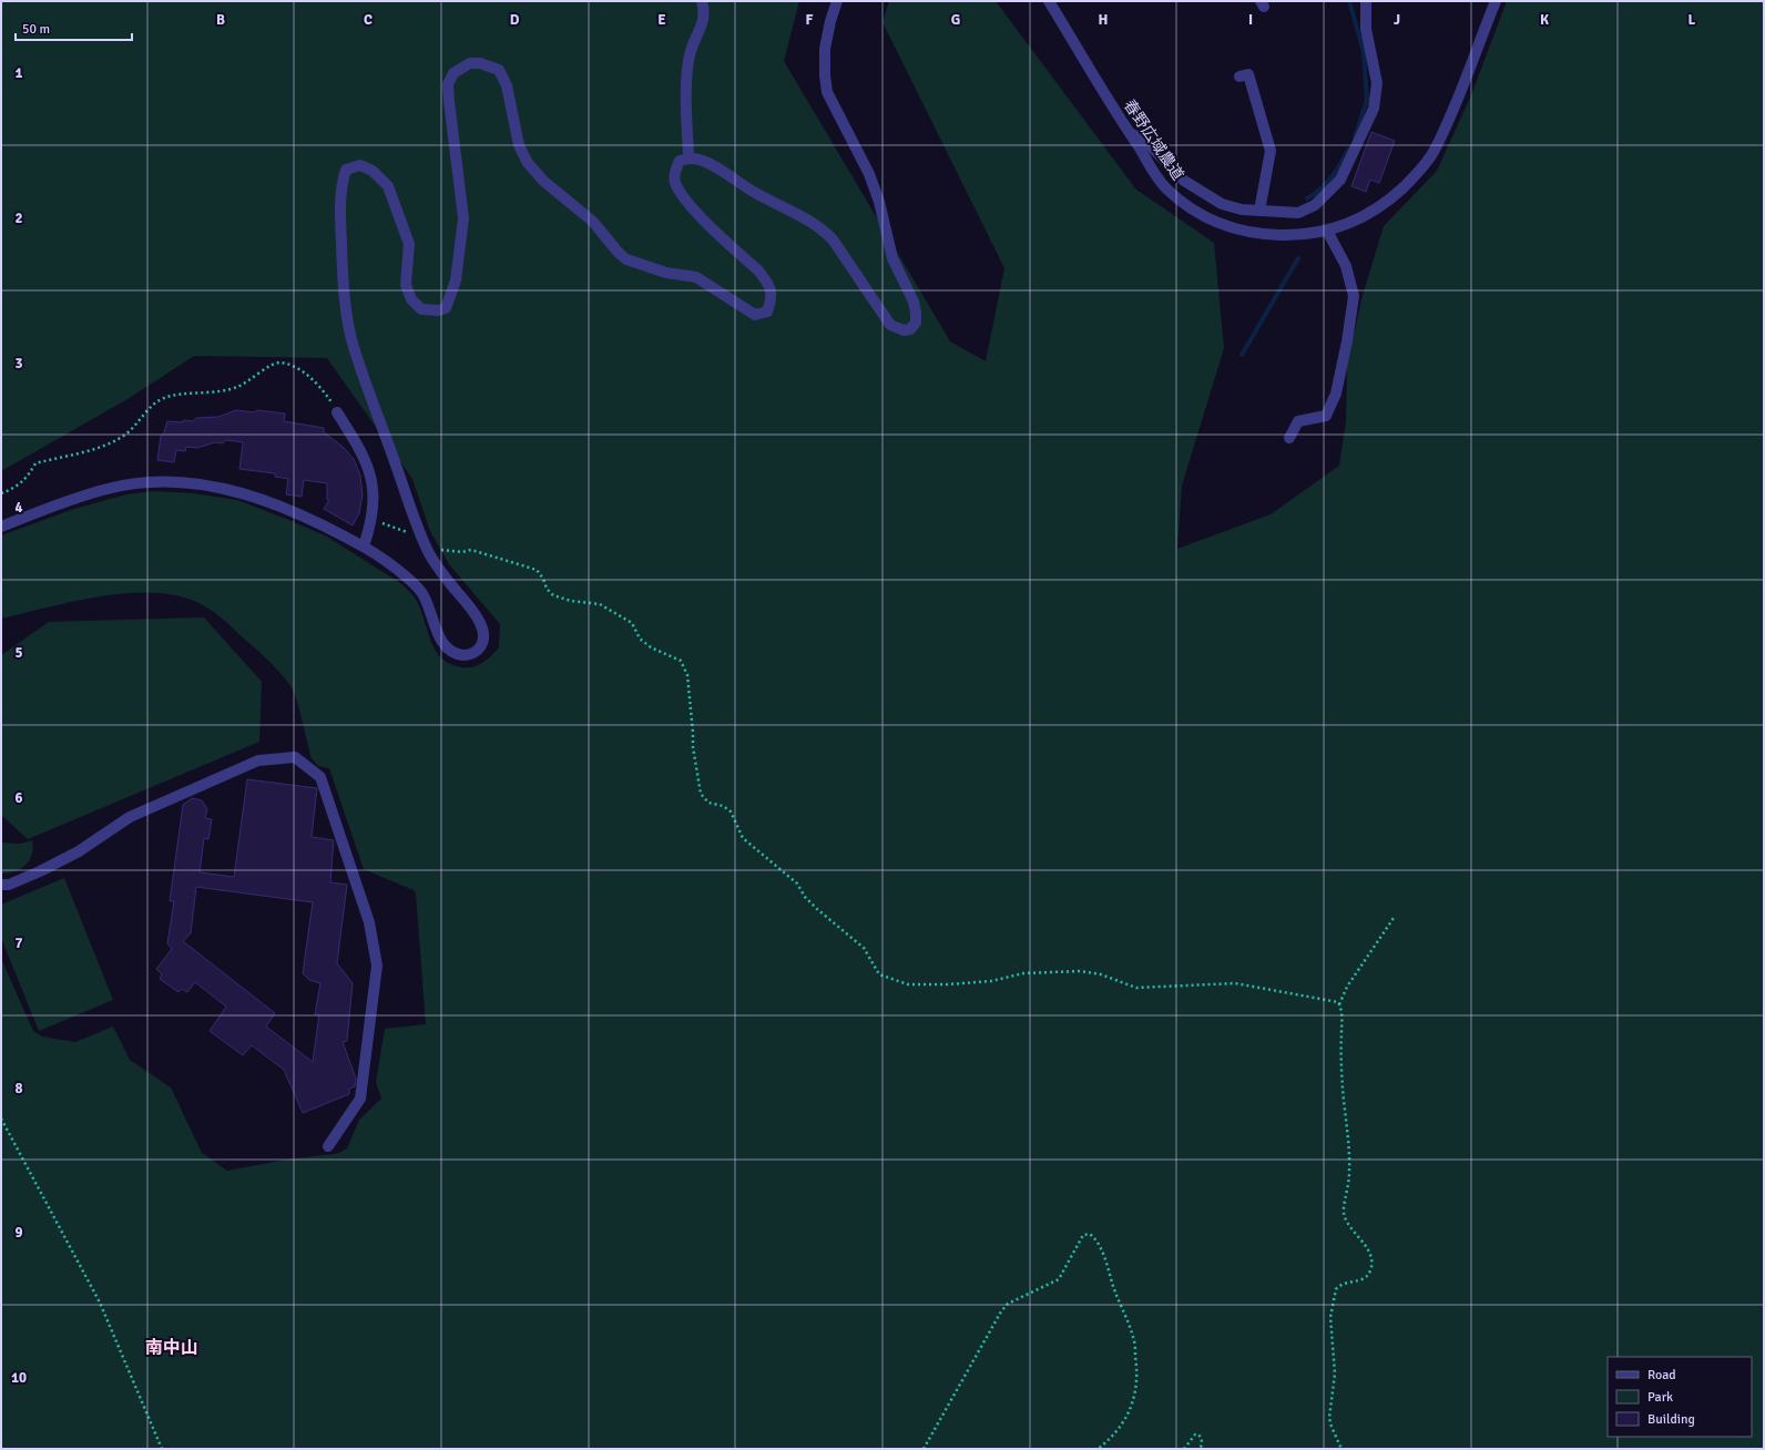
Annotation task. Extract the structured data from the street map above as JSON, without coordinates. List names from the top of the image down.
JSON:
{
  "streets": {
    "street": ["春野広域農道"]
  },
  "districts": ["南中山"],
  "legend": ["Road", "Park", "Building"],
  "scale_bar": "50 m",
  "grid": {
    "columns": [
      "B",
      "C",
      "D",
      "E",
      "F",
      "G",
      "H",
      "I",
      "J",
      "K",
      "L"
    ],
    "rows": [
      "1",
      "2",
      "3",
      "4",
      "5",
      "6",
      "7",
      "8",
      "9",
      "10"
    ]
  }
}
